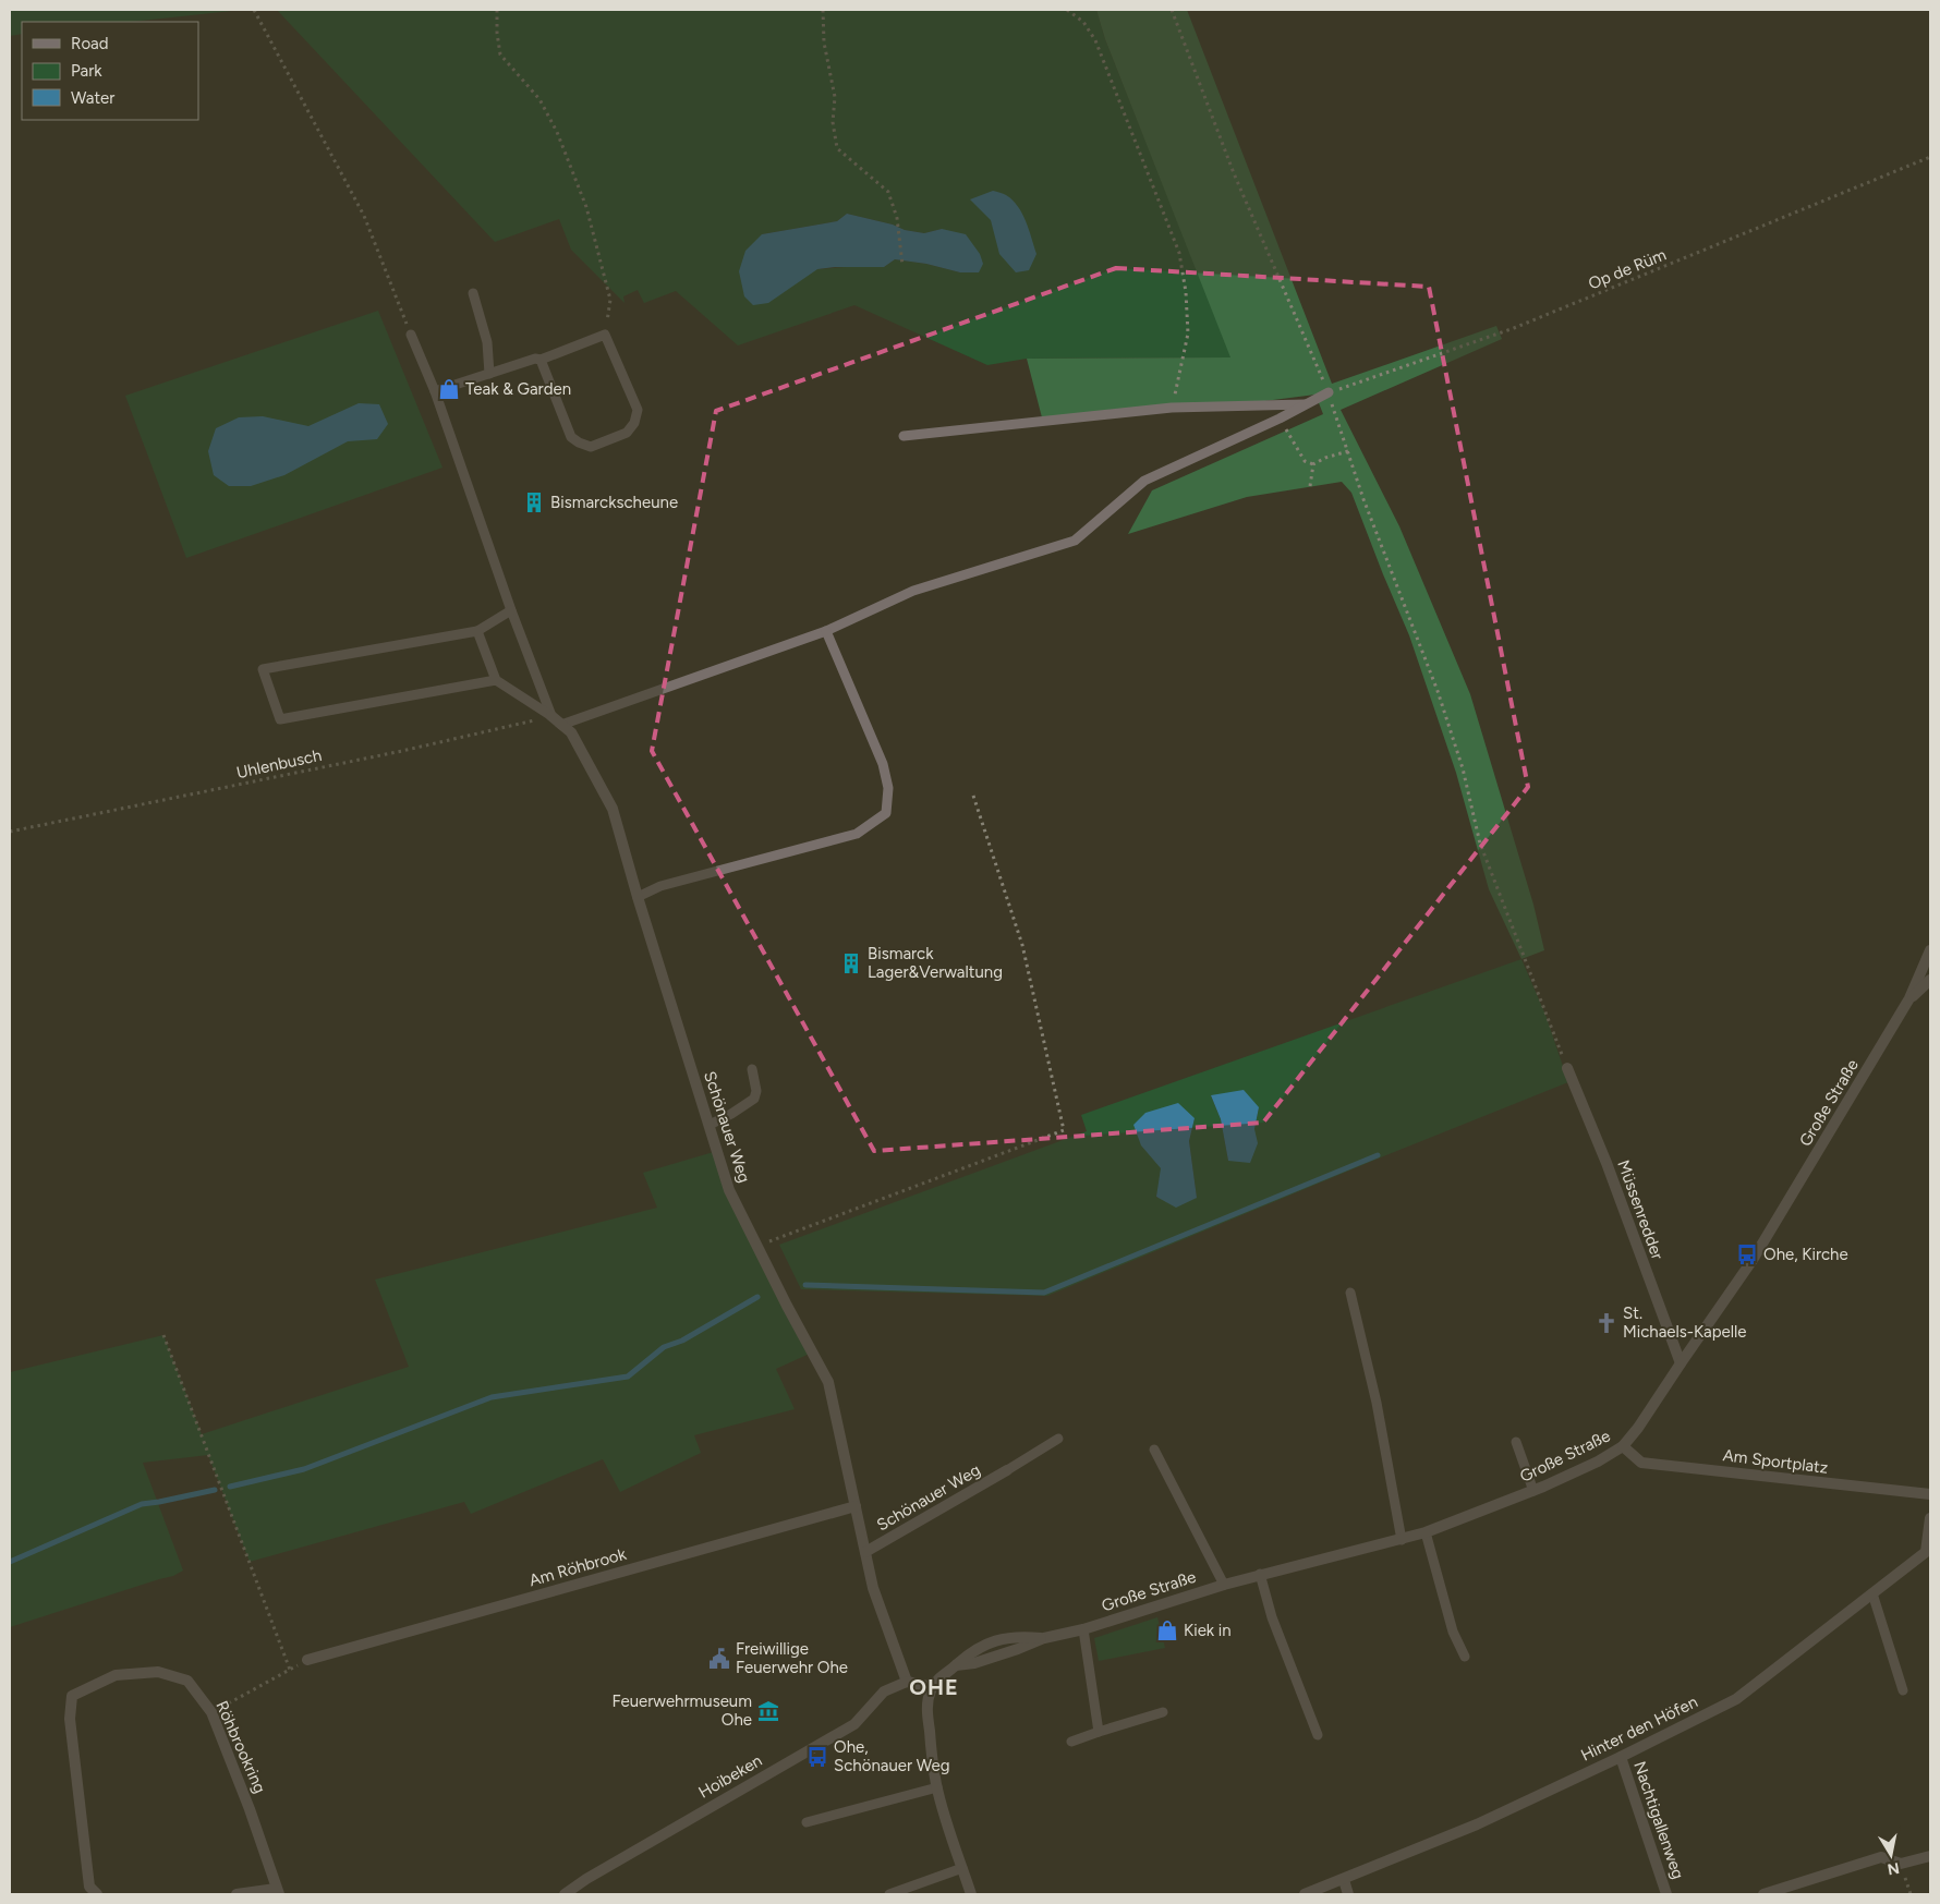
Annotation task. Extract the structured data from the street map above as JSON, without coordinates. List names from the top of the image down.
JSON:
{
  "streets": {
    "street": [
      "Große Straße",
      "Schönauer Weg",
      "Müssenredder",
      "Am Sportplatz",
      "Am Röhbrook",
      "Hinter den Höfen",
      "Röhbrookring",
      "Hoibeken",
      "Nachtigallenweg"
    ],
    "path": ["Op de Rüm", "Uhlenbusch"]
  },
  "crossings": [
    ["Uhlenbusch", "Schönauer Weg"],
    ["Große Straße", "Müssenredder"],
    ["Große Straße", "Am Sportplatz"],
    ["Schönauer Weg", "Am Röhbrook"],
    ["Schönauer Weg", "Hoibeken"],
    ["Hinter den Höfen", "Nachtigallenweg"]
  ],
  "districts": ["OHE"],
  "places": {
    "shop": ["Teak & Garden", "Kiek in"],
    "building": ["Bismarckscheune", "Bismarck Lager&Verwaltung"],
    "bus stop": ["Ohe, Kirche", "Ohe, Schönauer Weg"],
    "church": ["St. Michaels-Kapelle"],
    "public building": ["Freiwillige Feuerwehr Ohe"],
    "museum": ["Feuerwehrmuseum Ohe"]
  },
  "legend": ["Road", "Park", "Water"],
  "north": "bottom"
}
